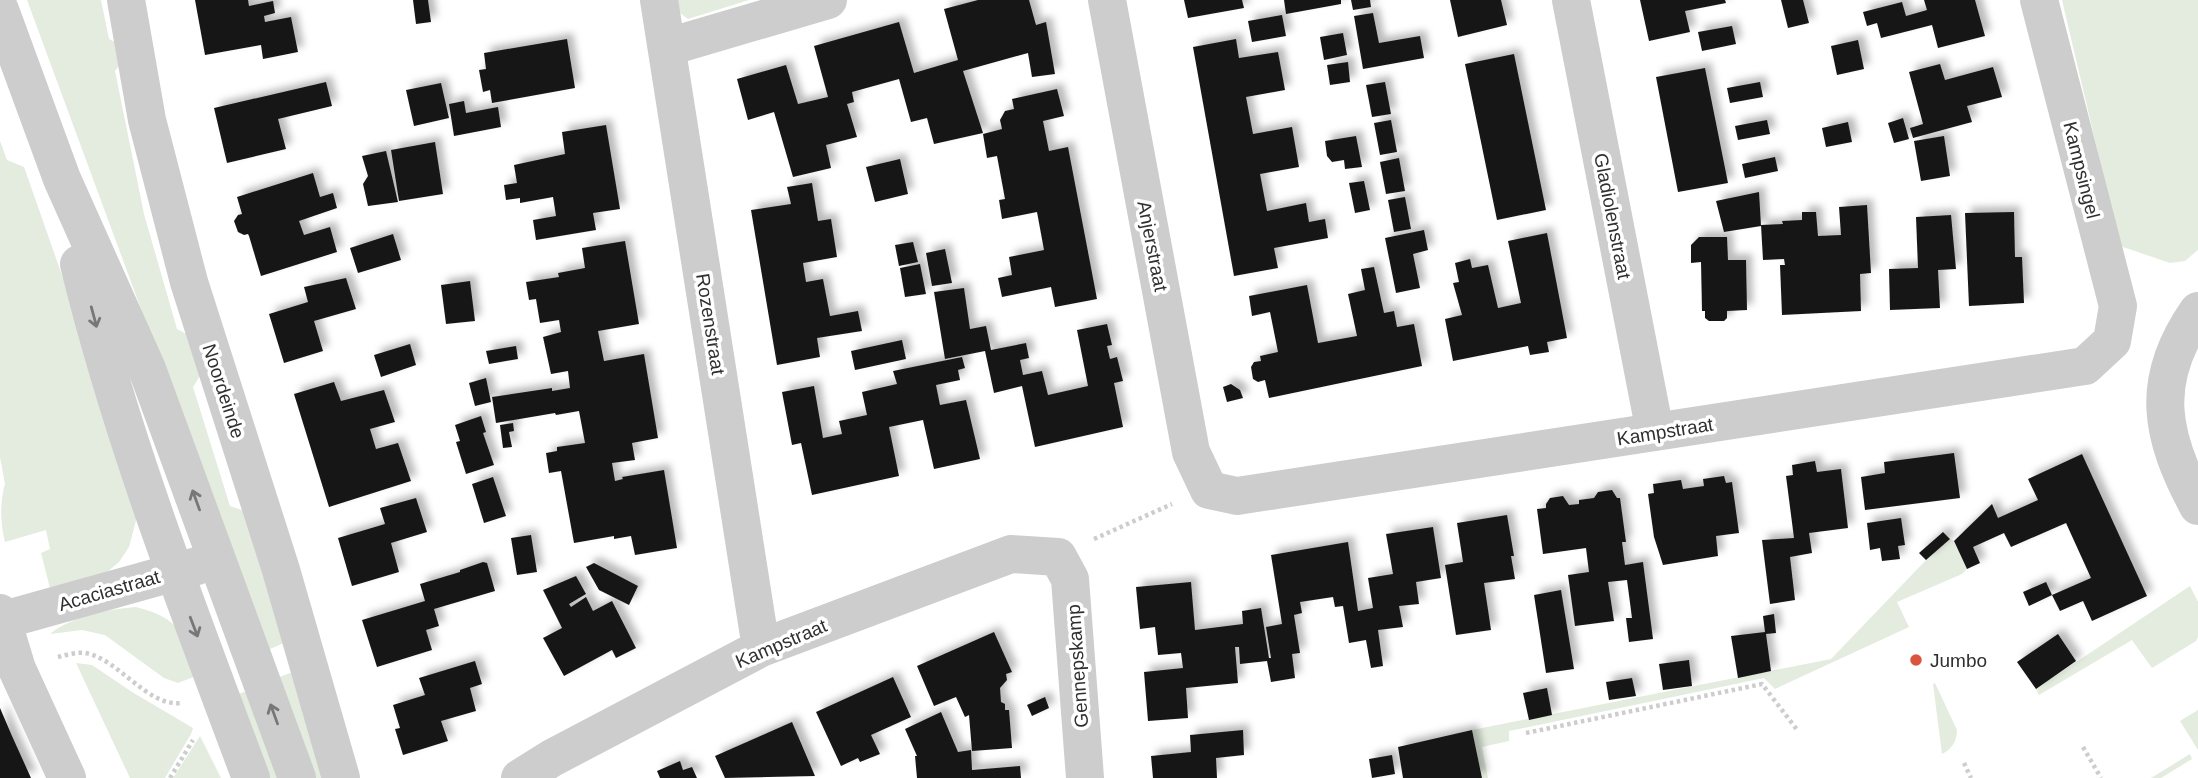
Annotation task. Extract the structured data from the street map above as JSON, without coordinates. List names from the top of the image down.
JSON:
{
  "streets": {
    "street": [
      "Kampsingel",
      "Gladiolenstraat",
      "Anjerstraat",
      "Rozenstraat",
      "Noordeinde",
      "Kampstraat",
      "Acaciastraat",
      "Gennepskamp"
    ]
  },
  "crossings": [
    ["Kampsingel", "Kampstraat"],
    ["Gladiolenstraat", "Kampstraat"],
    ["Anjerstraat", "Kampstraat"],
    ["Rozenstraat", "Kampstraat"],
    ["Kampstraat", "Gennepskamp"]
  ],
  "places": ["Jumbo"]
}
